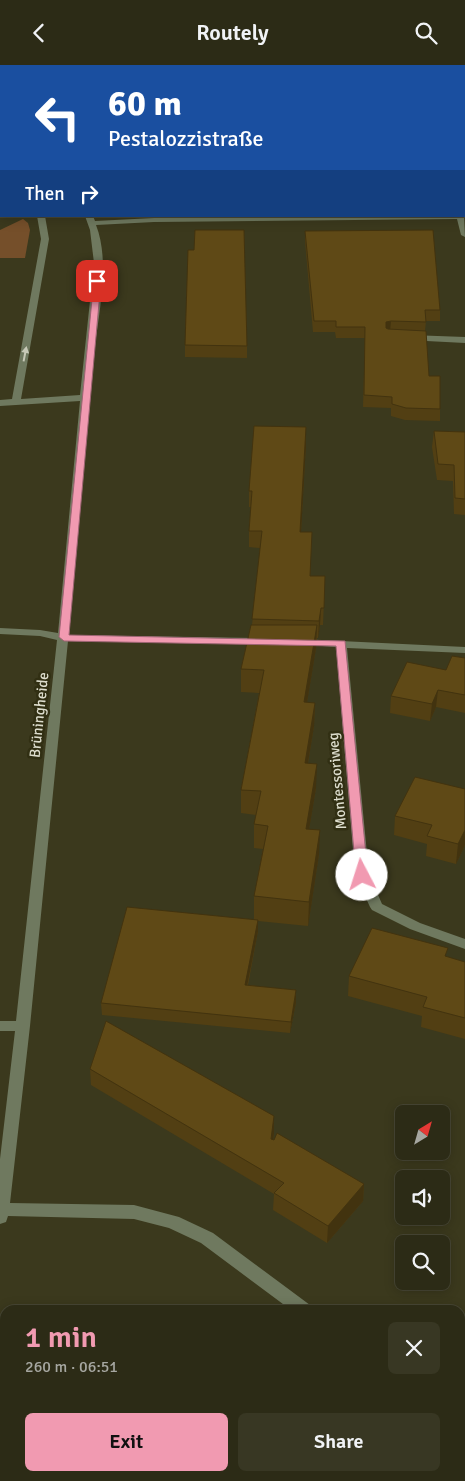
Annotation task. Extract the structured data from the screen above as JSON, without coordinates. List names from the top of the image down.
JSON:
{
  "streets": {
    "street": ["Brüningheide", "Montessoriweg"]
  },
  "north": "top right",
  "page": {
    "header": "Routely",
    "turn": ["60 m", "Pestalozzistraße"],
    "then": "Then",
    "heading": ["1 min", "260 m · 06:51"],
    "buttons": ["Exit", "Share"]
  }
}
